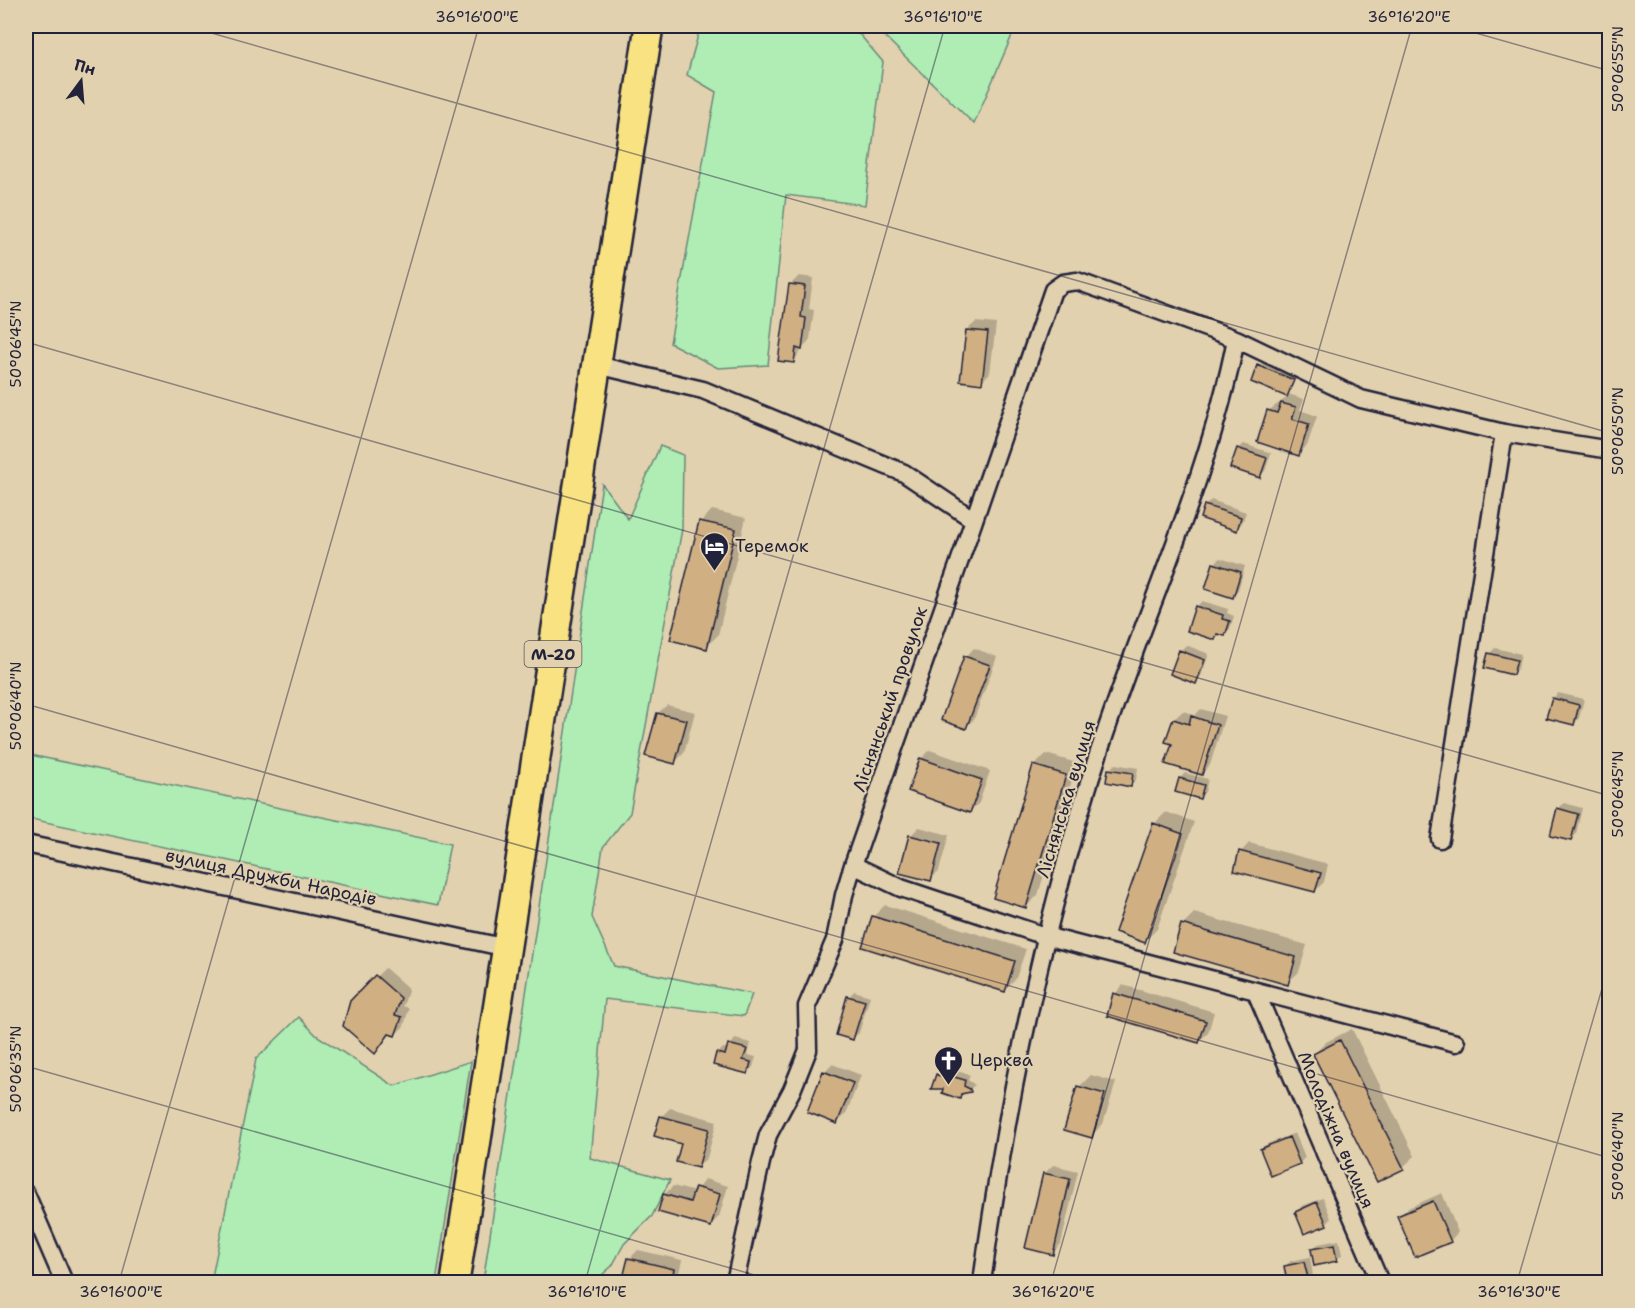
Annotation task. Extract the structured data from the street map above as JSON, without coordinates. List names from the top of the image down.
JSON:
{
  "streets": {
    "highway": ["М-20"],
    "street": [
      "Ліснянський провулок",
      "Ліснянська вулиця",
      "вулиця Дружби Народів",
      "Молодіжна вулиця"
    ]
  },
  "crossings": [
    ["М-20", "вулиця Дружби Народів"],
    ["Ліснянський провулок", "Ліснянська вулиця"]
  ],
  "places": {
    "hotel": ["Теремок"],
    "church": ["Церква"]
  },
  "north": "top",
  "coordinates": [
    "36°16'00\"E",
    "36°16'10\"E",
    "36°16'20\"E",
    "50°06'55\"N",
    "50°06'45\"N",
    "50°06'50\"N",
    "50°06'40\"N",
    "50°06'35\"N",
    "36°16'30\"E"
  ]
}
